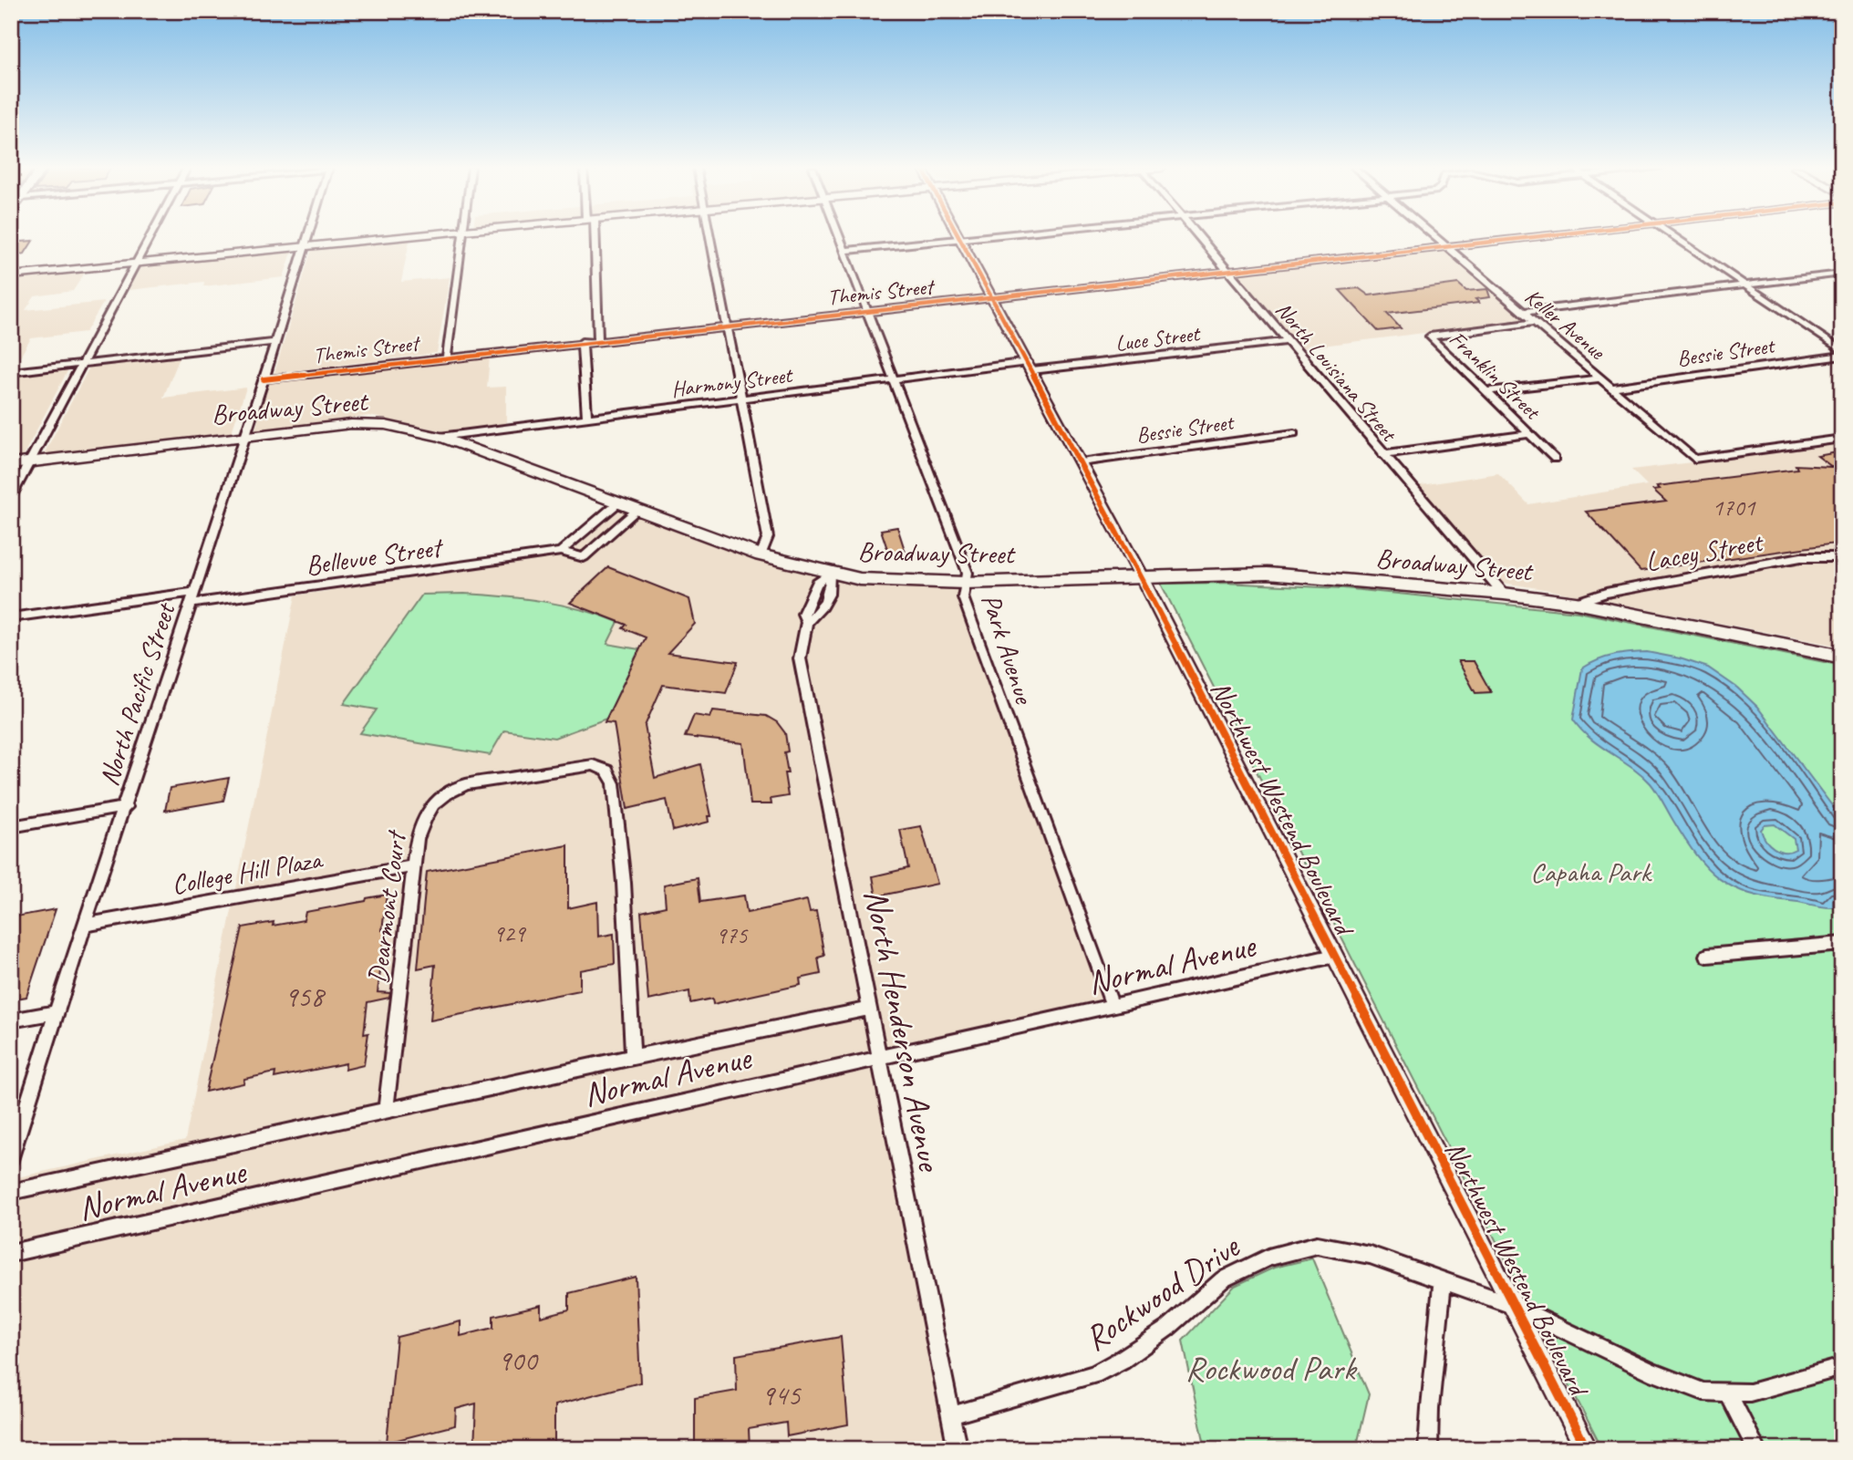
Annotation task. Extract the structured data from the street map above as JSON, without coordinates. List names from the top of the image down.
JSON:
{
  "streets": {
    "main road": ["Broadway Street"],
    "street": [
      "Themis Street",
      "Keller Avenue",
      "Luce Street",
      "Bessie Street",
      "North Louisiana Street",
      "Franklin Street",
      "Harmony Street",
      "Lacey Street",
      "Bellevue Street",
      "Park Avenue",
      "North Pacific Street",
      "Northwest Westend Boulevard",
      "College Hill Plaza",
      "Dearmont Court",
      "Normal Avenue",
      "North Henderson Avenue",
      "Rockwood Drive"
    ]
  },
  "crossings": [
    ["Themis Street", "Keller Avenue"],
    ["Themis Street", "North Louisiana Street"],
    ["Themis Street", "Park Avenue"],
    ["Themis Street", "North Pacific Street"],
    ["Themis Street", "Northwest Westend Boulevard"],
    ["Keller Avenue", "Bessie Street"],
    ["Luce Street", "North Louisiana Street"],
    ["Luce Street", "Harmony Street"],
    ["Luce Street", "Northwest Westend Boulevard"],
    ["Bessie Street", "Northwest Westend Boulevard"],
    ["North Louisiana Street", "Broadway Street"],
    ["Harmony Street", "Broadway Street"],
    ["Harmony Street", "Park Avenue"],
    ["Harmony Street", "Northwest Westend Boulevard"],
    ["Broadway Street", "Lacey Street"],
    ["Broadway Street", "Bellevue Street"],
    ["Broadway Street", "Park Avenue"],
    ["Broadway Street", "North Pacific Street"],
    ["Broadway Street", "Northwest Westend Boulevard"],
    ["Broadway Street", "North Henderson Avenue"],
    ["Bellevue Street", "North Pacific Street"],
    ["Park Avenue", "Normal Avenue"],
    ["North Pacific Street", "College Hill Plaza"],
    ["Northwest Westend Boulevard", "Normal Avenue"],
    ["Northwest Westend Boulevard", "Rockwood Drive"],
    ["College Hill Plaza", "Dearmont Court"],
    ["Dearmont Court", "Normal Avenue"],
    ["Normal Avenue", "North Henderson Avenue"],
    ["North Henderson Avenue", "Rockwood Drive"]
  ],
  "parks": ["Capaha Park", "Rockwood Park"],
  "house_numbers": [
    "1701",
    "929",
    "975",
    "958",
    "900",
    "945"
  ]
}
